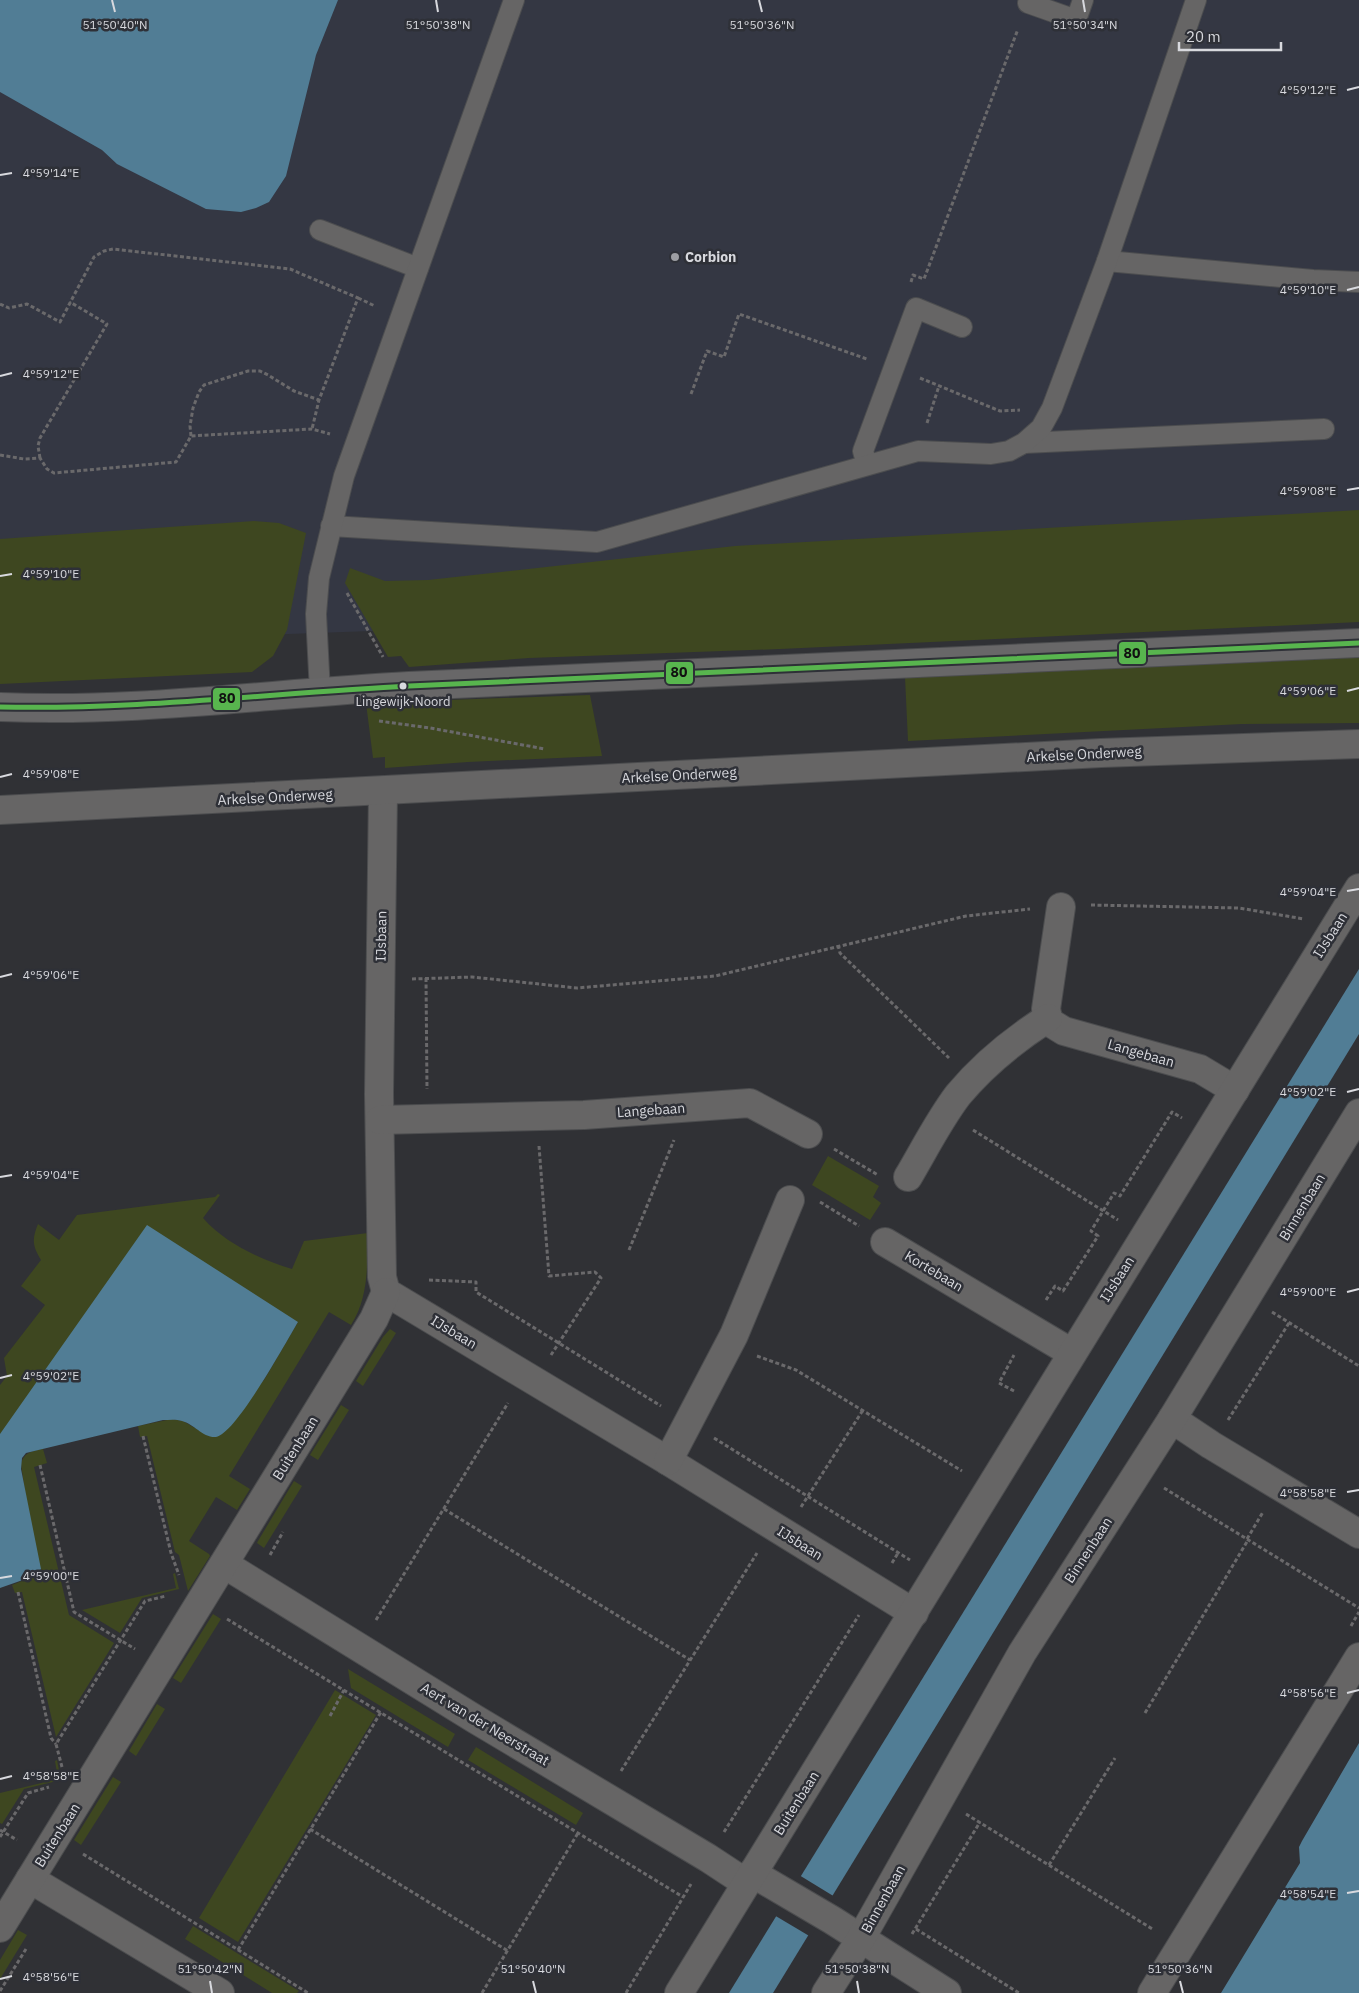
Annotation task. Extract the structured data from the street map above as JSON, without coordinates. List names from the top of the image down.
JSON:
{
  "streets": {
    "street": [
      "Arkelse Onderweg",
      "IJsbaan",
      "Langebaan",
      "Binnenbaan",
      "Kortebaan",
      "Buitenbaan",
      "Aert van der Neerstraat"
    ]
  },
  "crossings": [
    ["Arkelse Onderweg", "IJsbaan"],
    ["IJsbaan", "Langebaan"],
    ["IJsbaan", "Kortebaan"],
    ["IJsbaan", "Buitenbaan"],
    ["Binnenbaan", "Aert van der Neerstraat"],
    ["Buitenbaan", "Aert van der Neerstraat"]
  ],
  "places": ["Corbion", "Lingewijk-Noord"],
  "lines": ["transit line 80"],
  "scale_bar": "20 m",
  "coordinates": [
    "51°50'34\"N",
    "51°50'40\"N",
    "51°50'38\"N",
    "51°50'36\"N",
    "4°59'12\"E",
    "4°59'14\"E",
    "4°59'10\"E",
    "4°59'08\"E",
    "4°59'06\"E",
    "4°59'04\"E",
    "4°59'02\"E",
    "4°59'00\"E",
    "4°58'58\"E",
    "4°58'56\"E",
    "4°58'54\"E",
    "51°50'42\"N"
  ]
}
